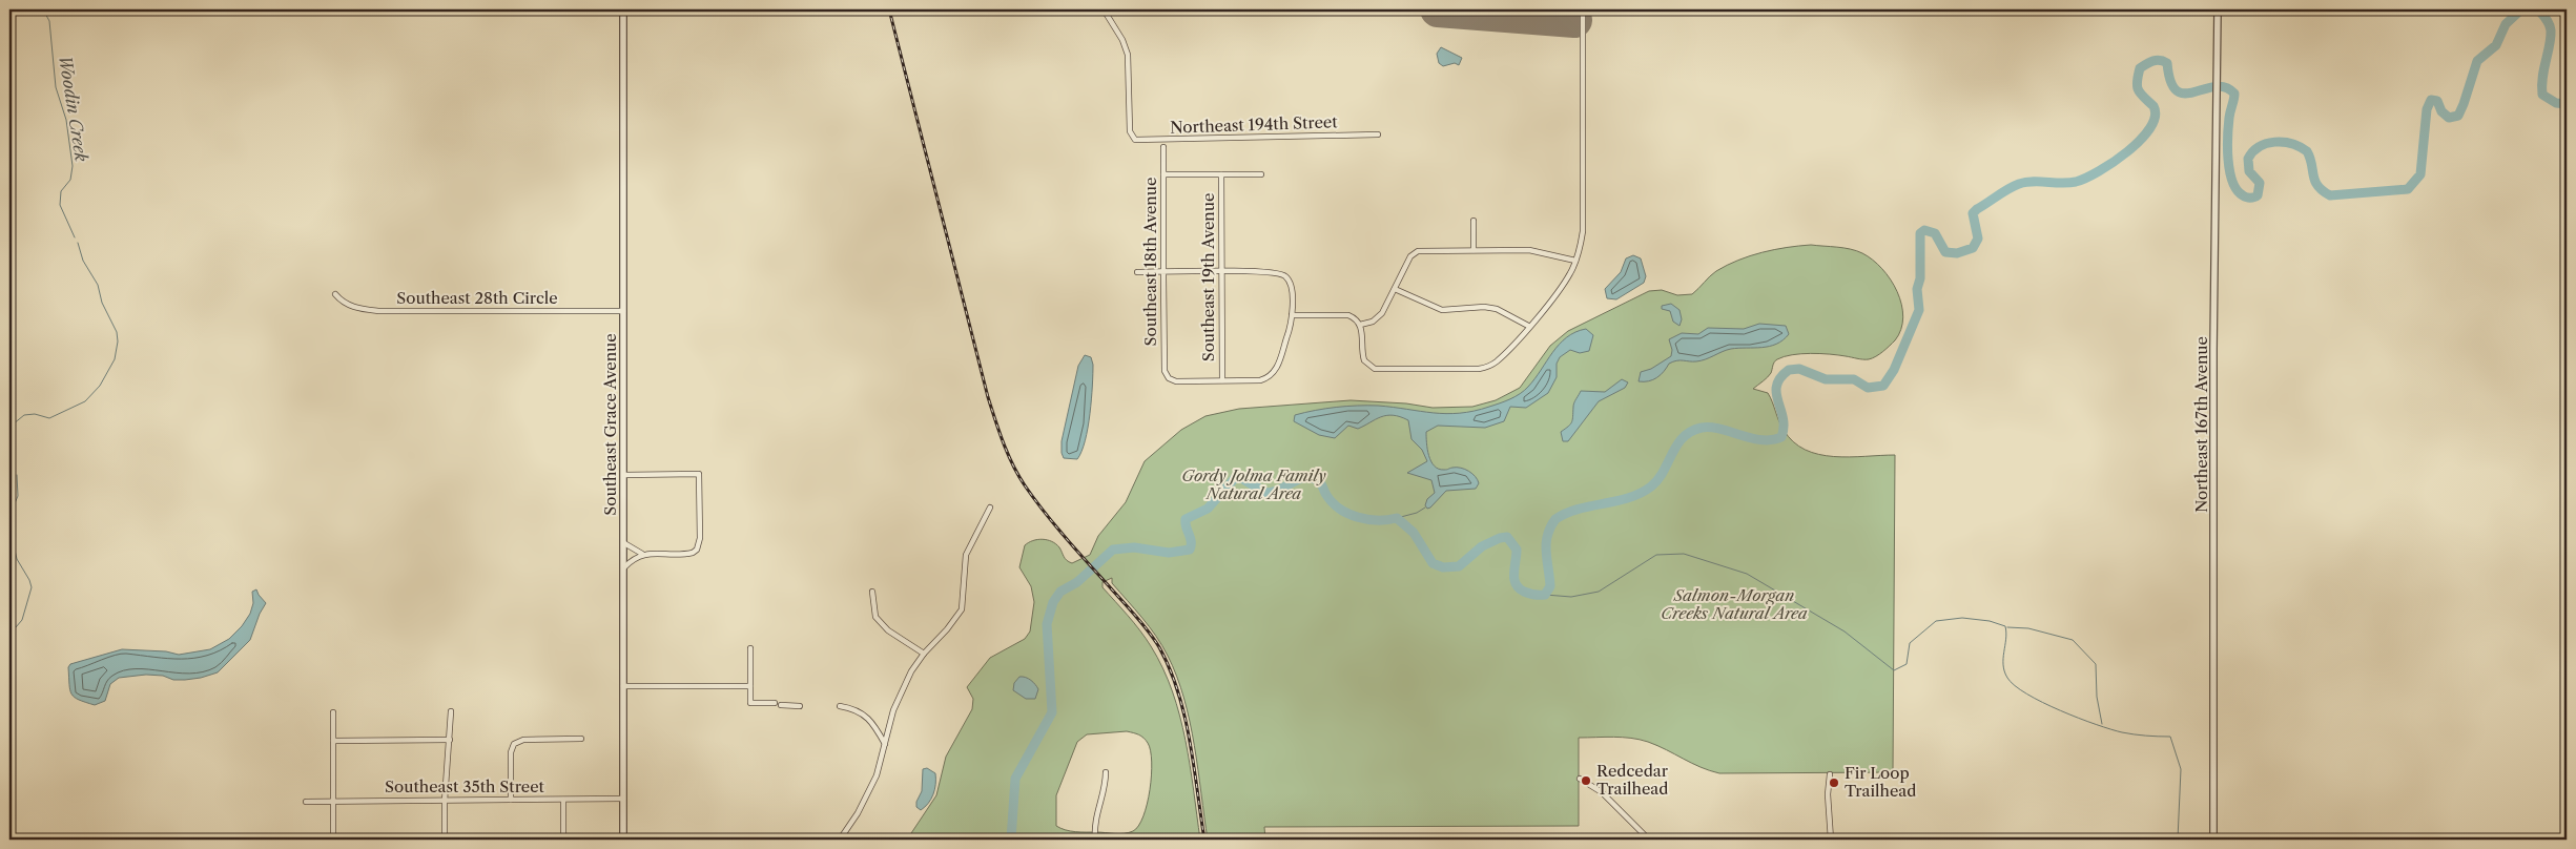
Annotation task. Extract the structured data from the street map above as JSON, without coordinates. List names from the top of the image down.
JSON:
{
  "streets": {
    "street": [
      "Northeast 194th Street",
      "Southeast 18th Avenue",
      "Southeast 19th Avenue",
      "Southeast 28th Circle",
      "Southeast Grace Avenue",
      "Northeast 167th Avenue",
      "Southeast 35th Street"
    ]
  },
  "crossings": [
    ["Southeast 18th Avenue", "Southeast 19th Avenue"],
    ["Southeast 28th Circle", "Southeast Grace Avenue"],
    ["Southeast Grace Avenue", "Southeast 35th Street"]
  ],
  "water": ["Woodin Creek"],
  "parks": ["Gordy Jolma Family Natural Area", "Salmon-Morgan Creeks Natural Area"],
  "places": ["Redcedar Trailhead", "Fir Loop Trailhead"]
}
